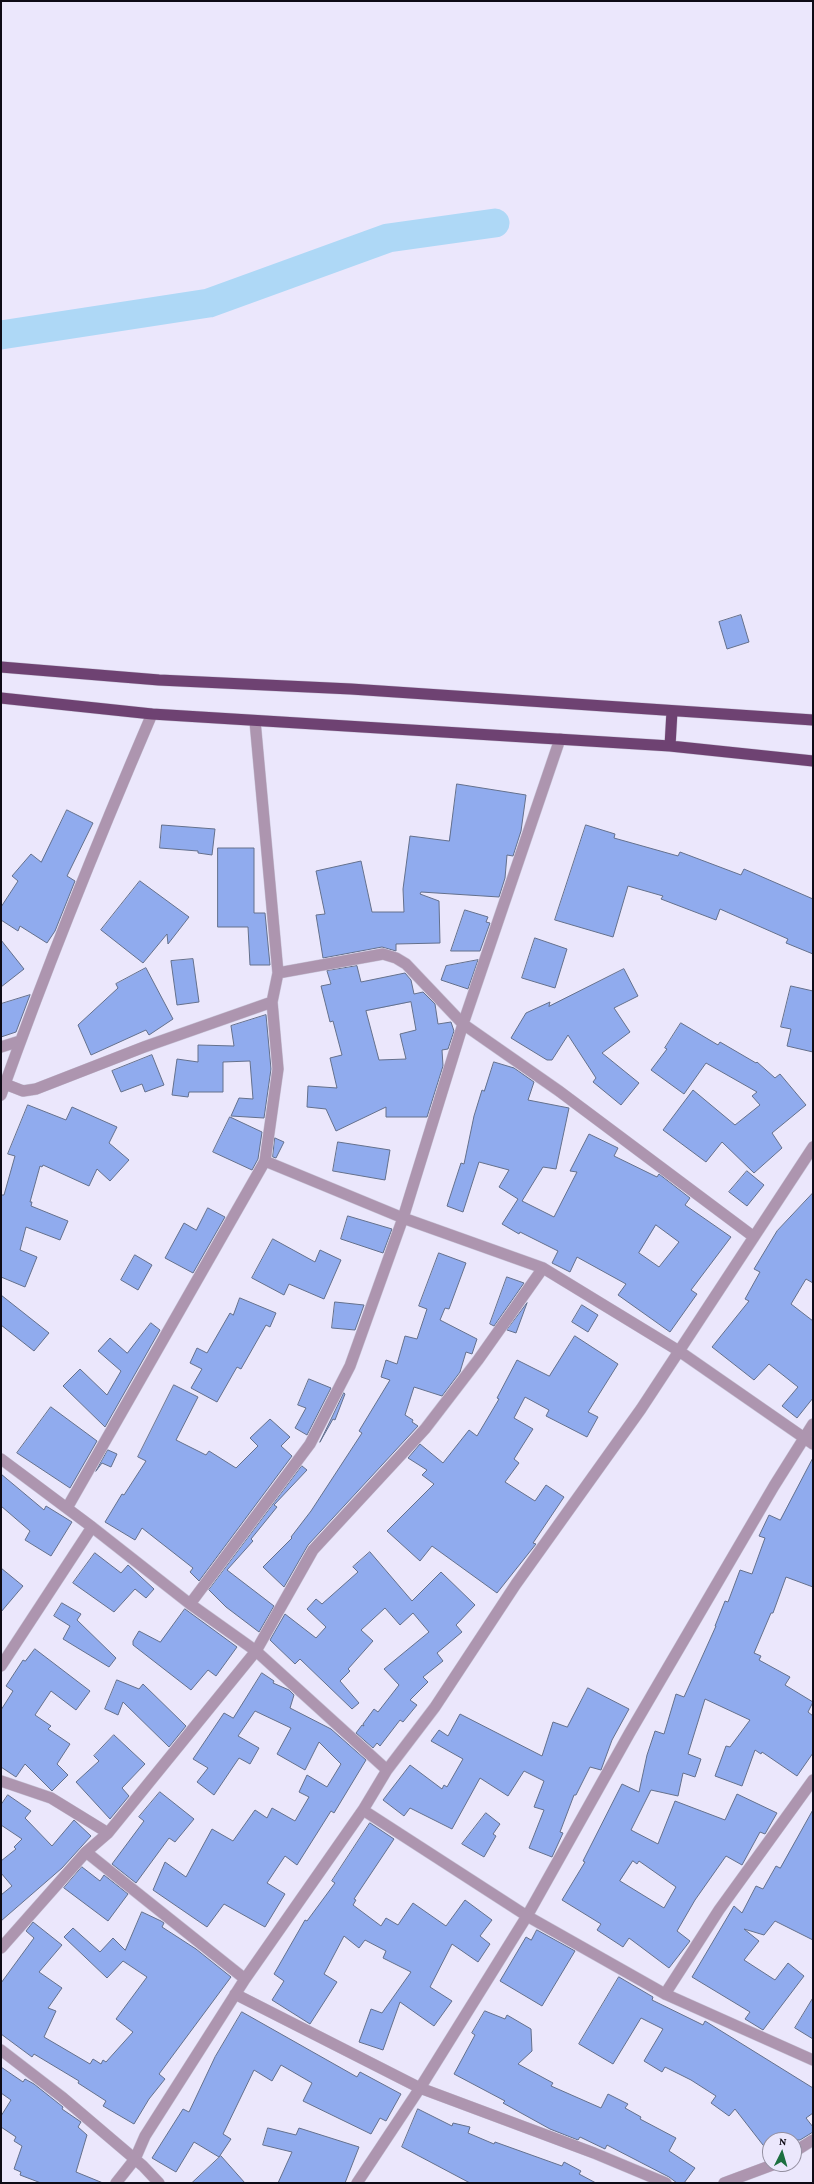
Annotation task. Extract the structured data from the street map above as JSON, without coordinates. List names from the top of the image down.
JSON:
{
  "north": "top"
}
